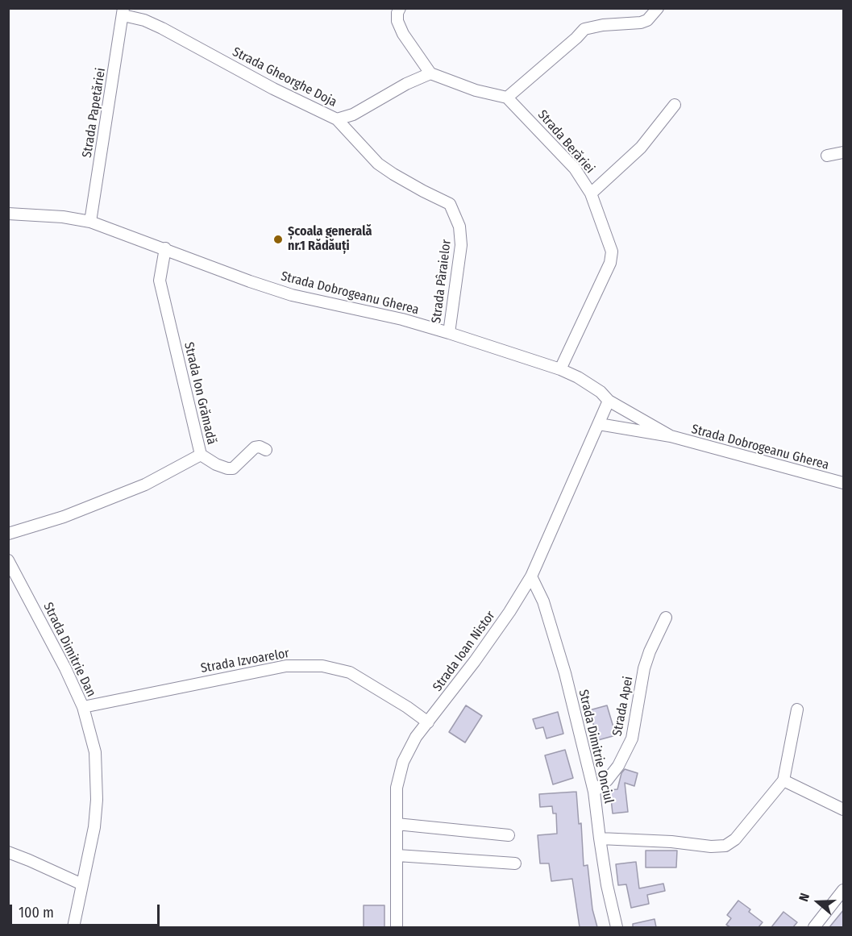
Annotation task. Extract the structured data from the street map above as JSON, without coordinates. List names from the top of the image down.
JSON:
{
  "streets": {
    "street": [
      "Strada Gheorghe Doja",
      "Strada Papetăriei",
      "Strada Berăriei",
      "Strada Pâraielor",
      "Strada Dobrogeanu Gherea",
      "Strada Ion Grămadă",
      "Strada Dimitrie Dan",
      "Strada Ioan Nistor",
      "Strada Izvoarelor",
      "Strada Apei",
      "Strada Dimitrie Onciul"
    ]
  },
  "crossings": [
    ["Strada Gheorghe Doja", "Strada Papetăriei"],
    ["Strada Gheorghe Doja", "Strada Pâraielor"],
    ["Strada Papetăriei", "Strada Dobrogeanu Gherea"],
    ["Strada Berăriei", "Strada Dobrogeanu Gherea"],
    ["Strada Pâraielor", "Strada Dobrogeanu Gherea"],
    ["Strada Dobrogeanu Gherea", "Strada Ion Grămadă"],
    ["Strada Dobrogeanu Gherea", "Strada Ioan Nistor"],
    ["Strada Dimitrie Dan", "Strada Izvoarelor"],
    ["Strada Ioan Nistor", "Strada Izvoarelor"],
    ["Strada Ioan Nistor", "Strada Dimitrie Onciul"],
    ["Strada Apei", "Strada Dimitrie Onciul"]
  ],
  "places": ["Școala generală nr.1 Rădăuți"],
  "scale_bar": "100 m",
  "north": "left"
}
